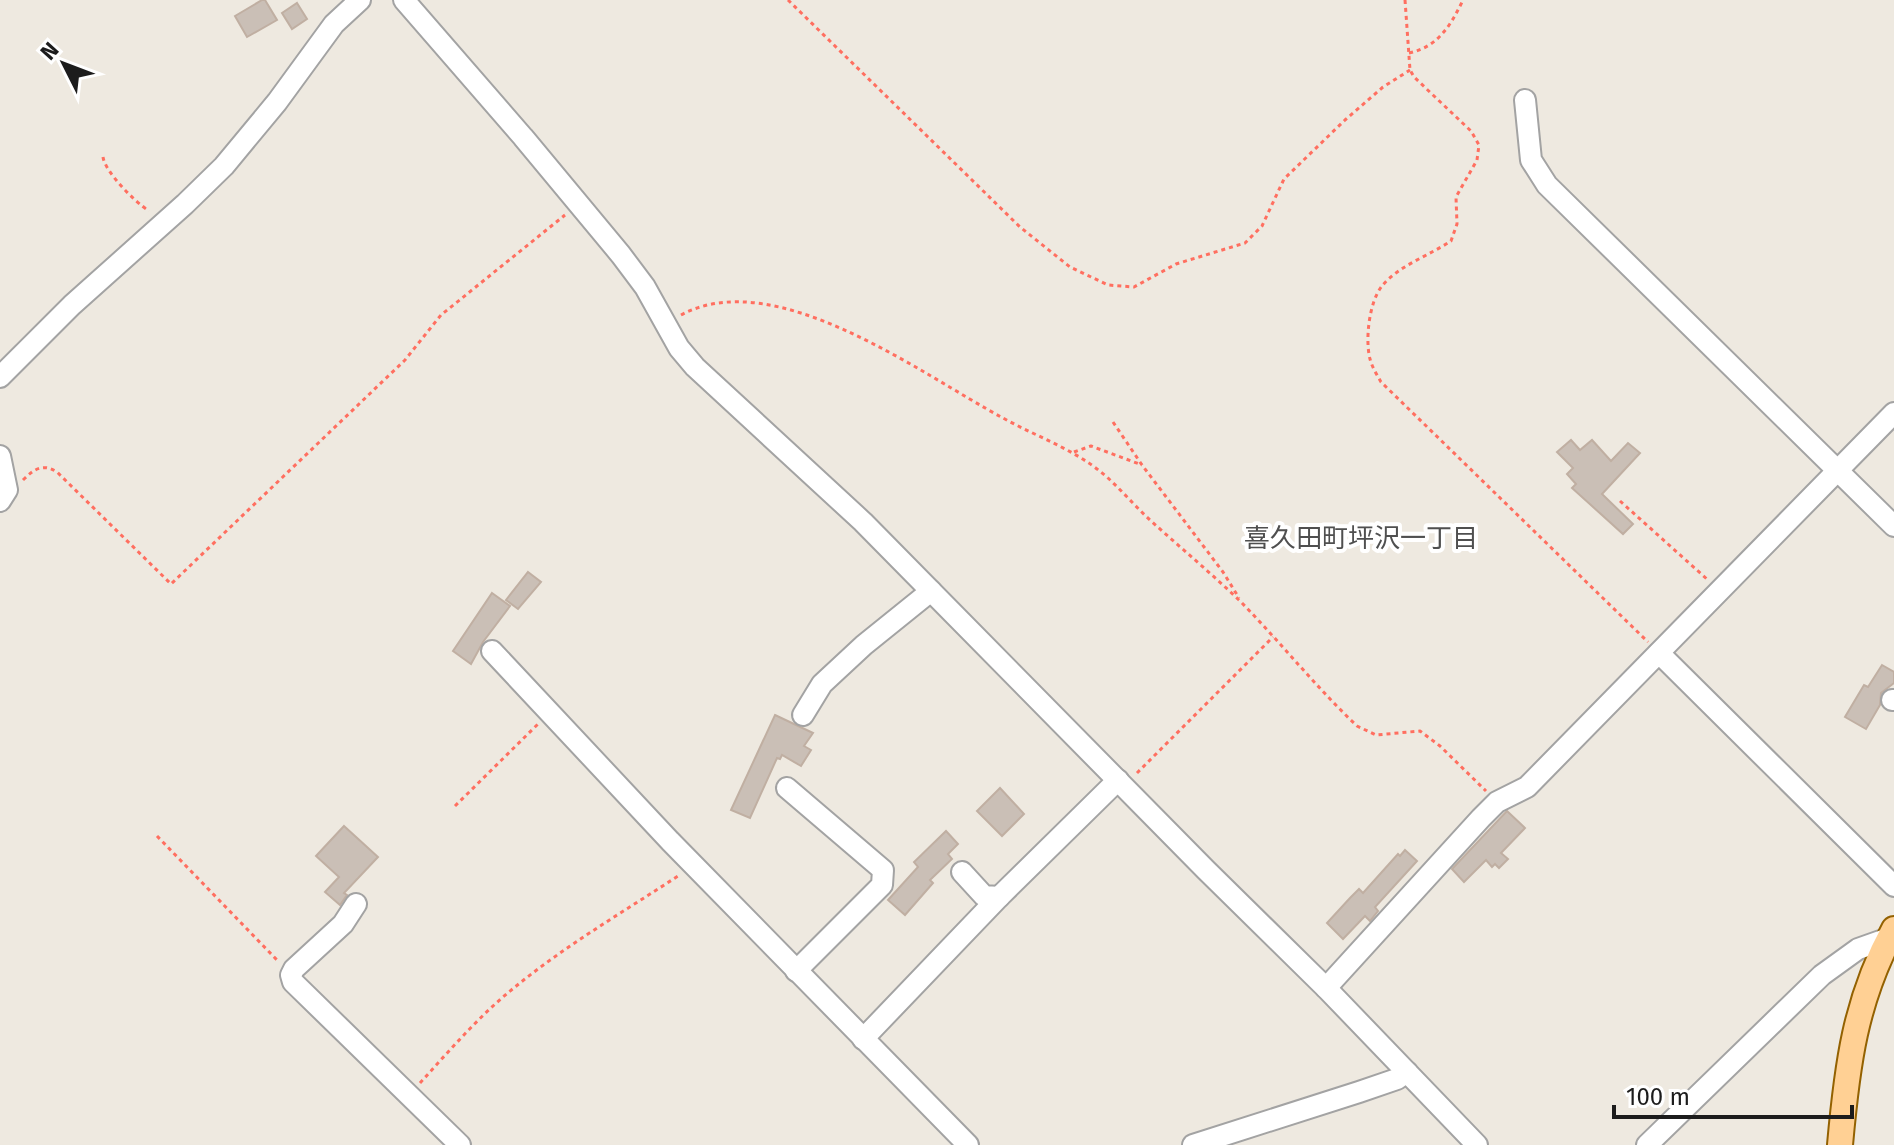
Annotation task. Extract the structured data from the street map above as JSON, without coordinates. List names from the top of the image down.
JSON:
{
  "districts": ["喜久田町坪沢一丁目"],
  "scale_bar": "100 m",
  "north": "top left"
}
